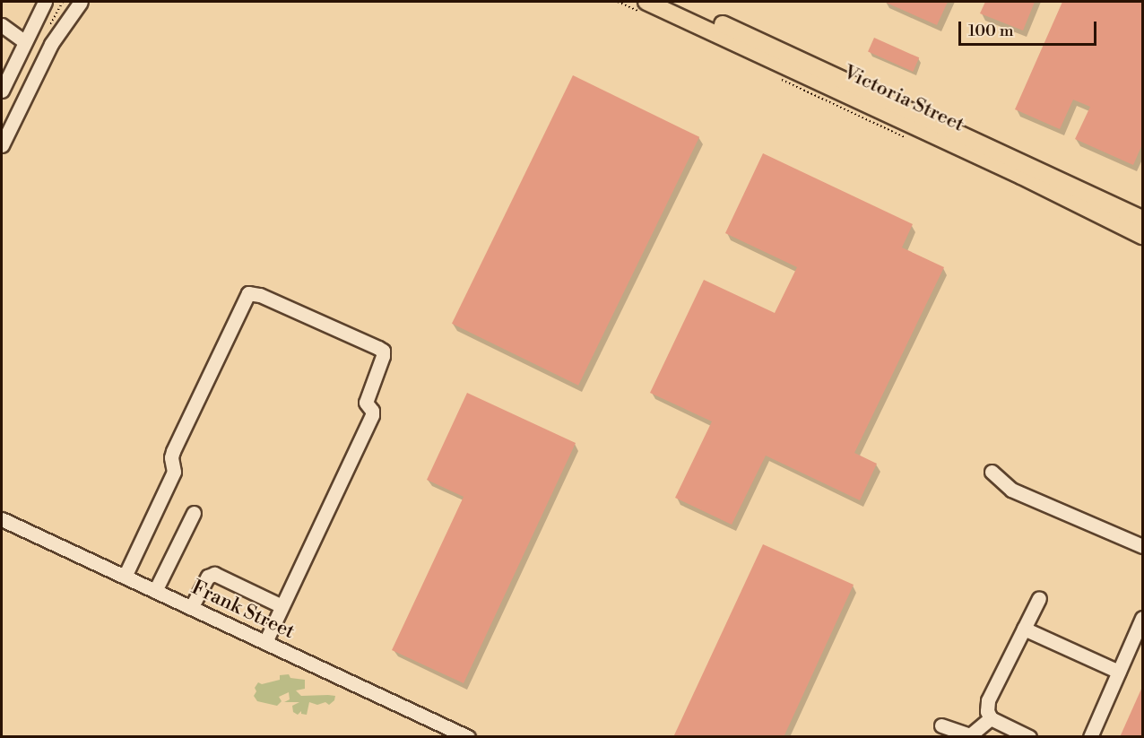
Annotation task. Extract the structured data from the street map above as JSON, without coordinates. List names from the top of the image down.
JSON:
{
  "streets": {
    "main road": ["Victoria Street"],
    "street": ["Frank Street"]
  },
  "scale_bar": "100 m"
}
